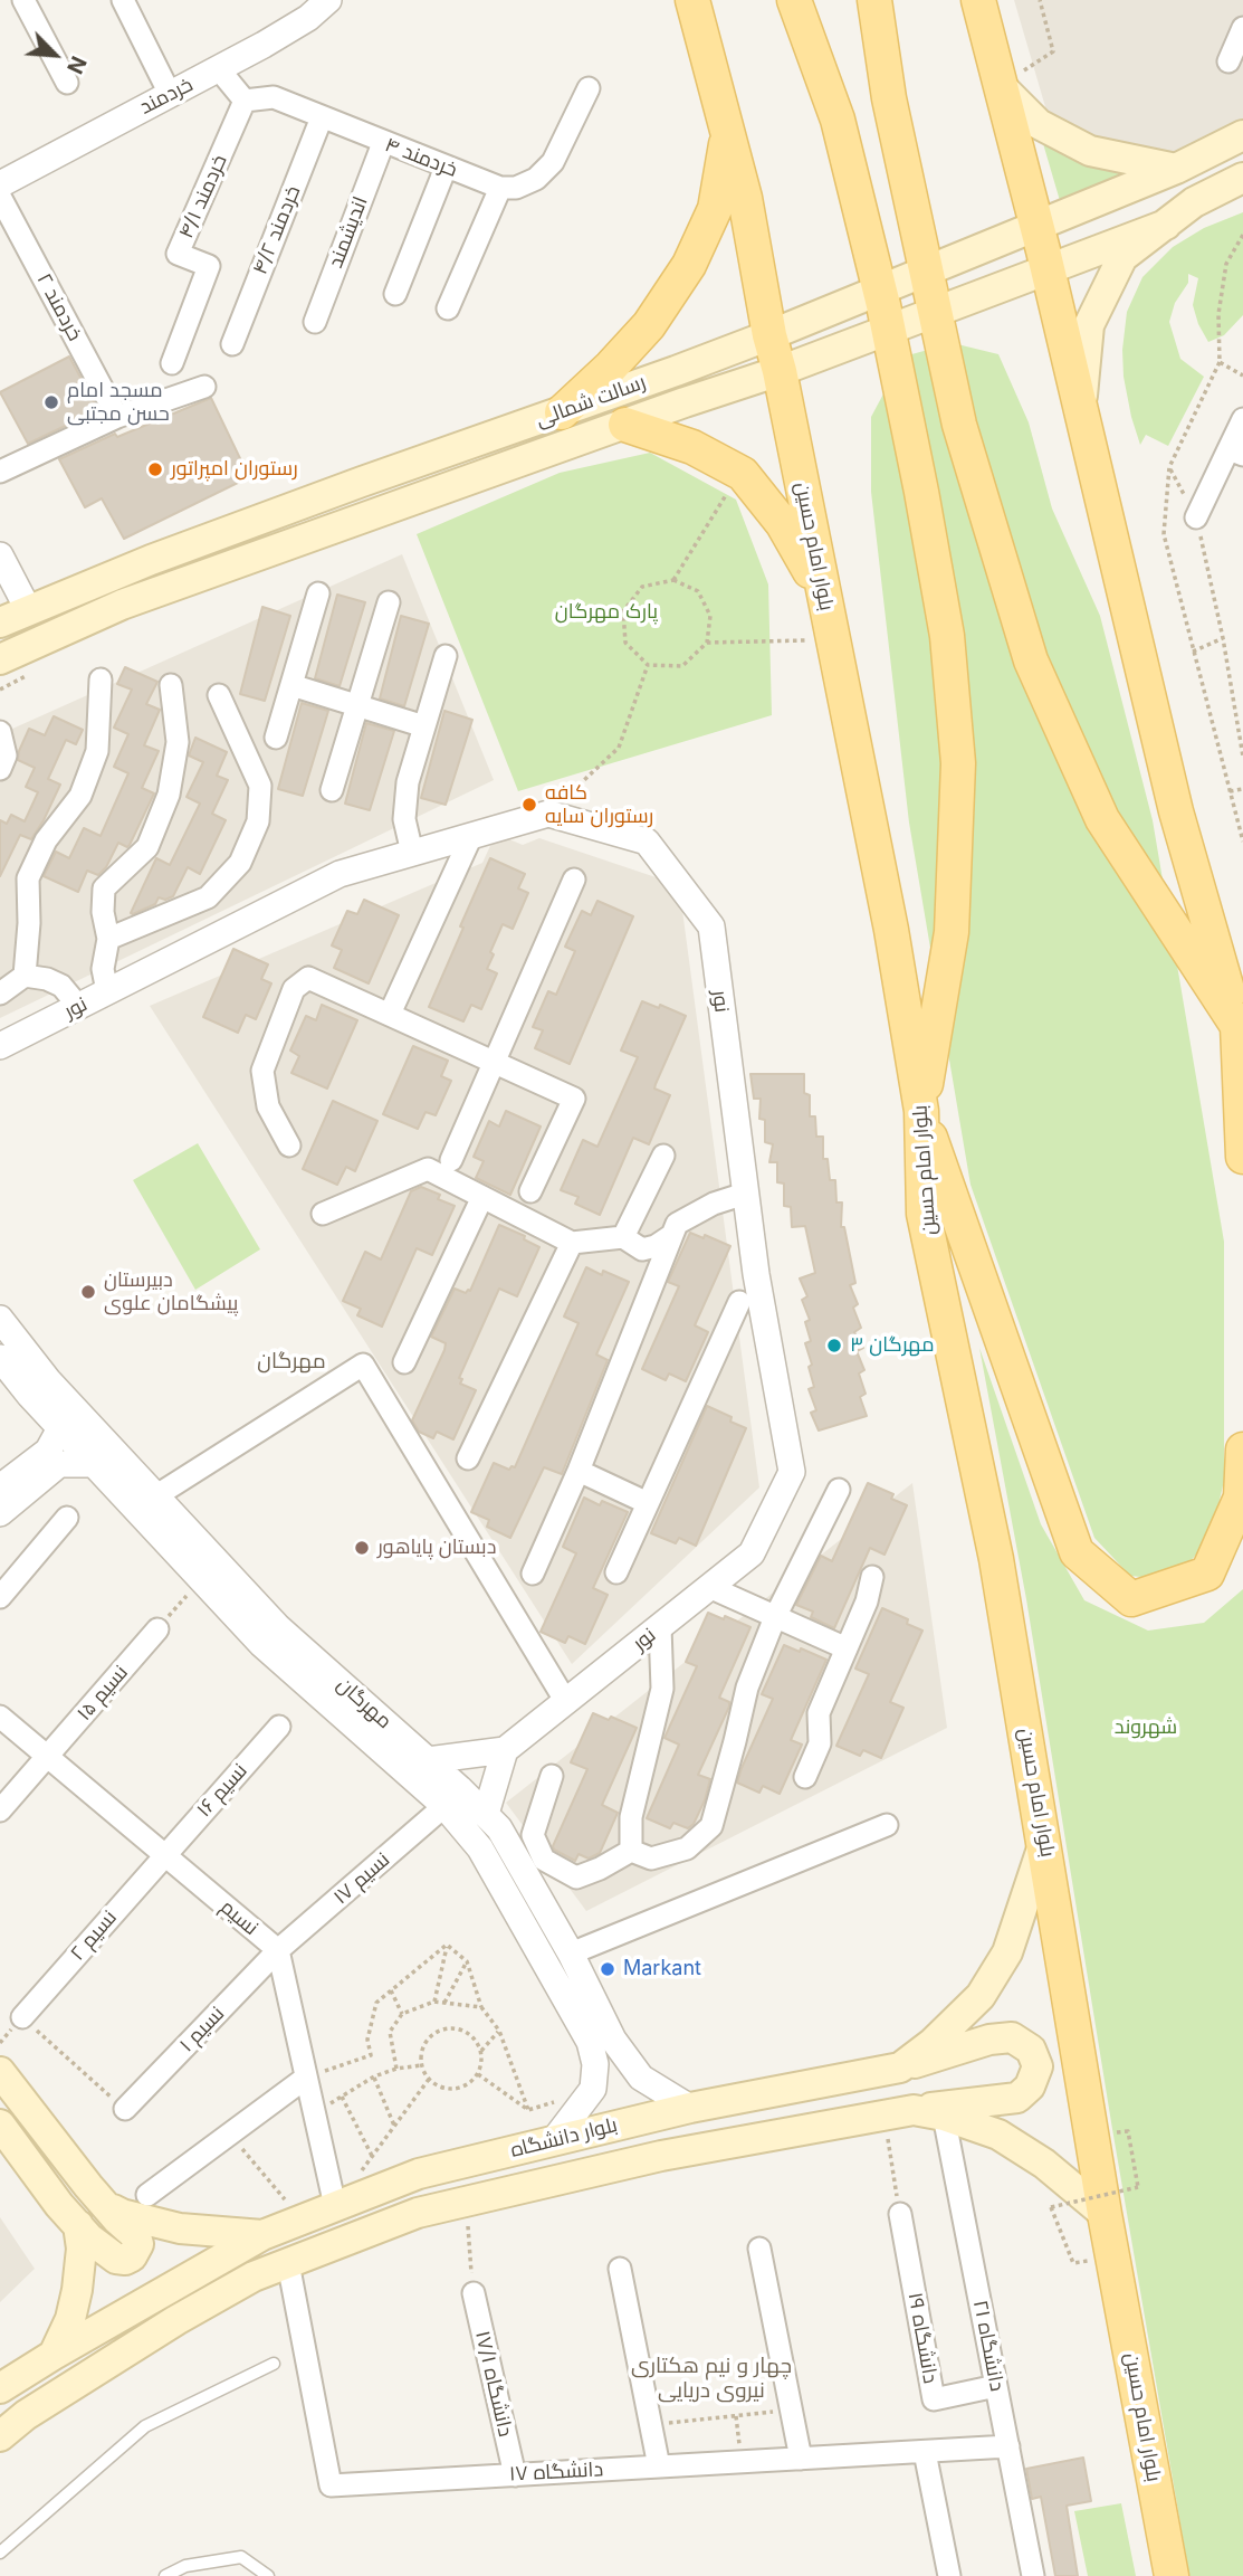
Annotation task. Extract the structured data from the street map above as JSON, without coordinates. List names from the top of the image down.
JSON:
{
  "streets": {
    "main road": ["رسالت شمالی", "بلوار امام حسین", "بلوار دانشگاه"],
    "street": [
      "خردمند",
      "خردمند ۴",
      "خردمند ۴/۱",
      "خردمند ۴/۲",
      "اندیشمند",
      "خردمند ۲",
      "نور",
      "نسیم ۱۵",
      "مهرگان",
      "نسیم ۱۶",
      "نسیم ۱۷",
      "نسیم",
      "نسیم ۲",
      "نسیم ۱",
      "دانشگاه ۱۹",
      "دانشگاه ۲۱",
      "دانشگاه ۱۷/۱",
      "دانشگاه ۱۷"
    ]
  },
  "crossings": [
    ["خردمند ۴", "خردمند ۴/۱"],
    ["خردمند ۴", "خردمند ۴/۲"],
    ["خردمند ۴", "اندیشمند"],
    ["رسالت شمالی", "بلوار امام حسین"],
    ["بلوار امام حسین", "بلوار دانشگاه"],
    ["نسیم ۱۵", "نسیم"],
    ["مهرگان", "نسیم ۱۷"],
    ["مهرگان", "بلوار دانشگاه"],
    ["نسیم ۱۶", "نسیم"],
    ["نسیم ۱۶", "نسیم ۲"],
    ["نسیم ۱۷", "نسیم"],
    ["نسیم ۱۷", "نسیم ۱"],
    ["نسیم", "نسیم ۲"],
    ["نسیم", "نسیم ۱"],
    ["بلوار دانشگاه", "دانشگاه ۲۱"],
    ["بلوار دانشگاه", "دانشگاه ۱۷"],
    ["دانشگاه ۱۹", "دانشگاه ۲۱"],
    ["دانشگاه ۲۱", "دانشگاه ۱۷"],
    ["دانشگاه ۱۷/۱", "دانشگاه ۱۷"]
  ],
  "districts": ["مهرگان", "چهار و نیم هکتاری نیروی دریایی"],
  "parks": ["پارک مهرگان", "شهروند"],
  "places": [
    "مسجد امام حسن مجتبی",
    "رستوران امپراتور",
    "کافه رستوران سایه",
    "دبیرستان پیشگامان علوی",
    "مهرگان ۳",
    "دبستان پایاهور",
    "Markant"
  ],
  "north": "bottom right"
}
